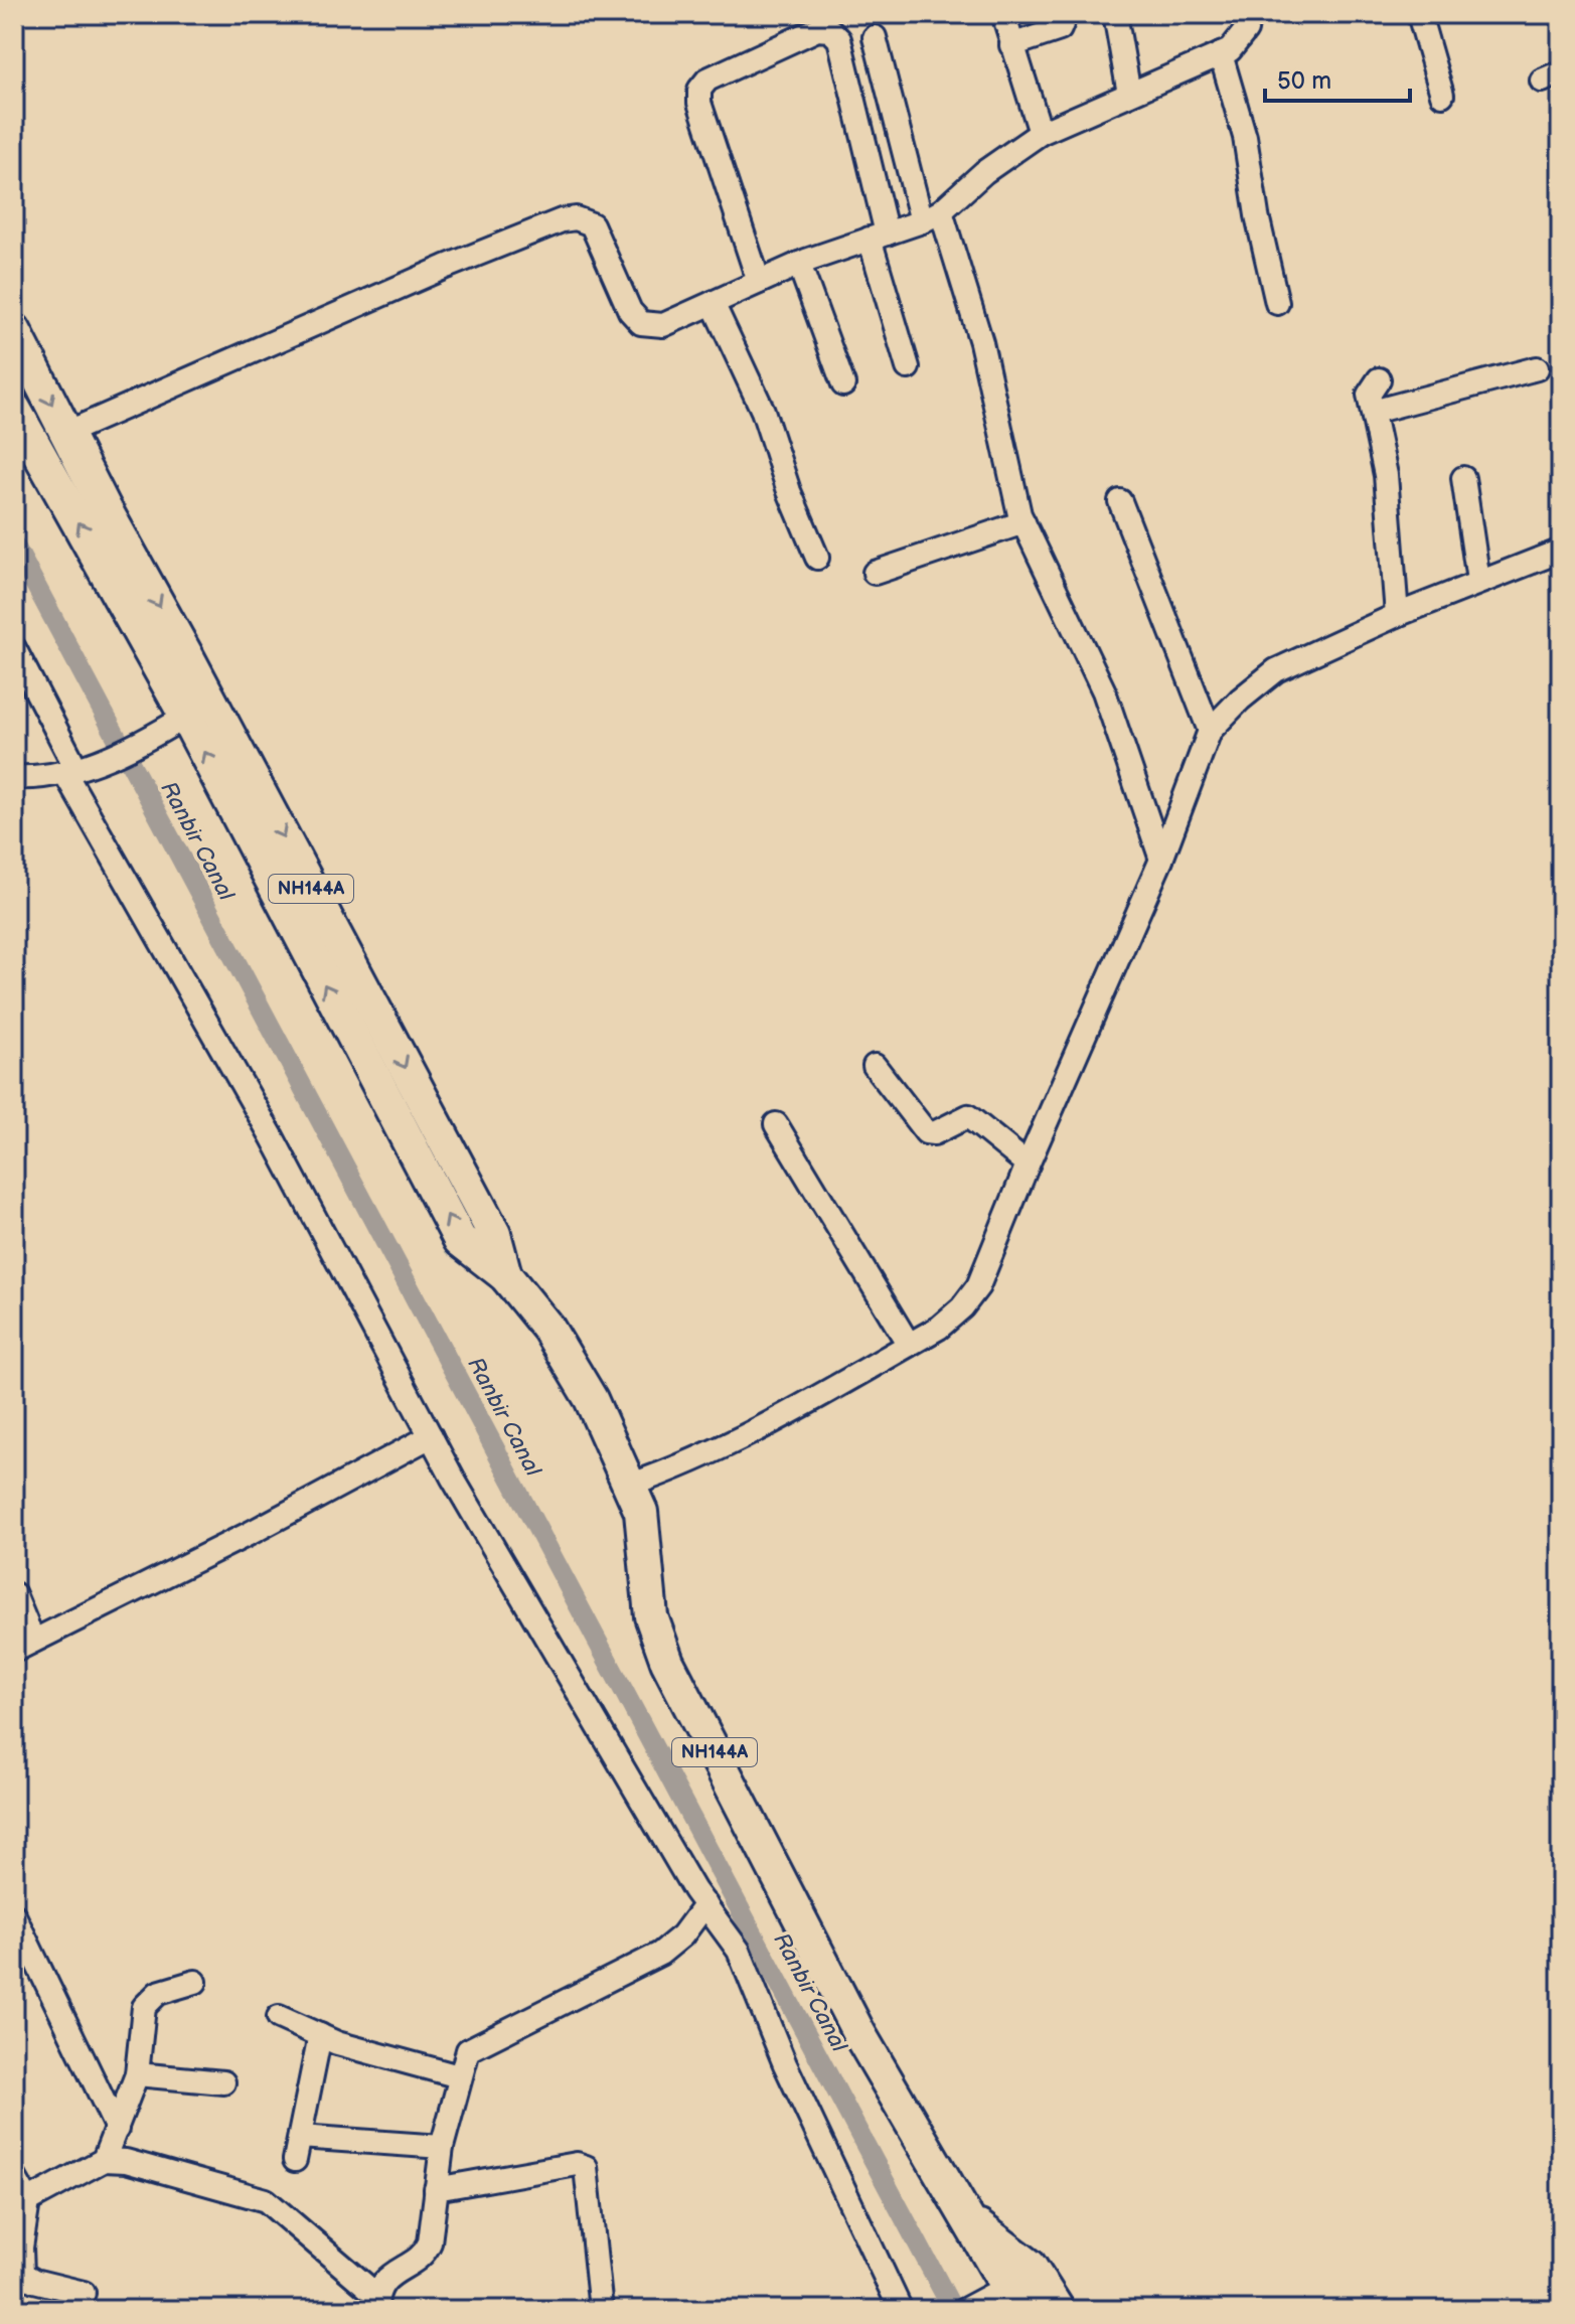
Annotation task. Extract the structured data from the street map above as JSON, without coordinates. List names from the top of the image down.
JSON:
{
  "streets": {
    "highway": ["NH144A"]
  },
  "water": ["Ranbir Canal"],
  "scale_bar": "50 m"
}
